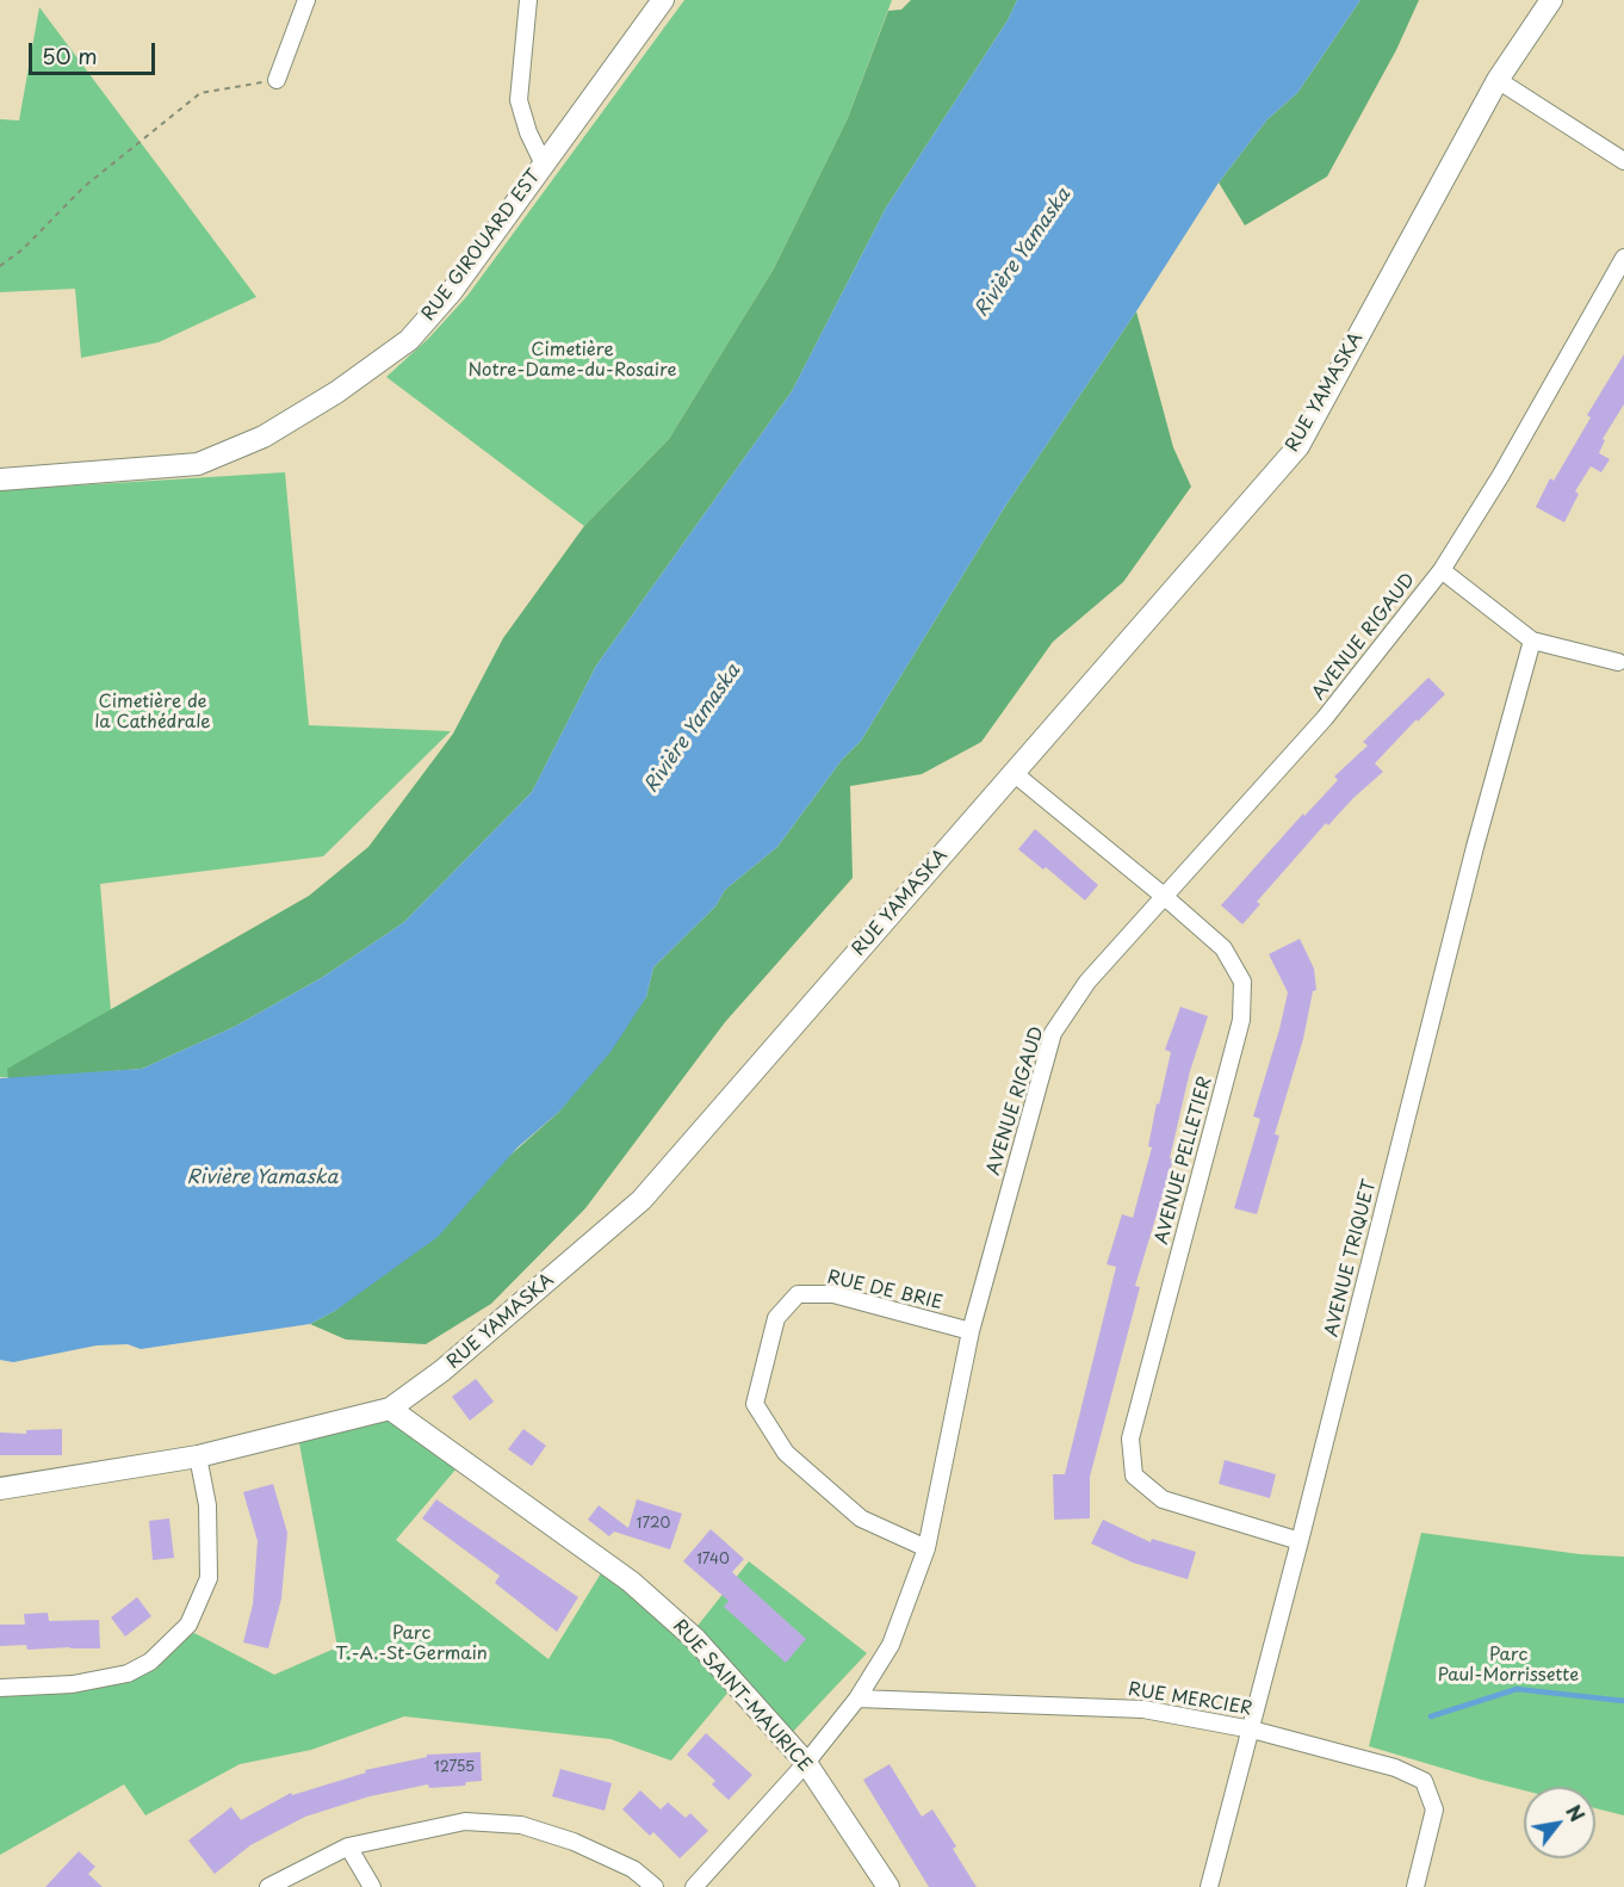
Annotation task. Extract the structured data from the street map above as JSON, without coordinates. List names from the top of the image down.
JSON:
{
  "streets": {
    "street": [
      "RUE GIROUARD EST",
      "RUE YAMASKA",
      "AVENUE RIGAUD",
      "AVENUE PELLETIER",
      "AVENUE TRIQUET",
      "RUE DE BRIE",
      "RUE SAINT-MAURICE",
      "RUE MERCIER"
    ]
  },
  "crossings": [
    ["RUE YAMASKA", "AVENUE PELLETIER"],
    ["RUE YAMASKA", "RUE SAINT-MAURICE"],
    ["AVENUE RIGAUD", "AVENUE PELLETIER"],
    ["AVENUE RIGAUD", "RUE DE BRIE"],
    ["AVENUE RIGAUD", "RUE SAINT-MAURICE"],
    ["AVENUE RIGAUD", "RUE MERCIER"],
    ["AVENUE PELLETIER", "AVENUE TRIQUET"],
    ["AVENUE TRIQUET", "RUE MERCIER"]
  ],
  "water": ["Rivière Yamaska"],
  "parks": [
    "Cimetière Notre-Dame-du-Rosaire",
    "Cimetière de la Cathédrale",
    "Parc T.-A.-St-Germain",
    "Parc Paul-Morrissette"
  ],
  "house_numbers": ["1720", "1740", "12755"],
  "scale_bar": "50 m",
  "north": "top right"
}
